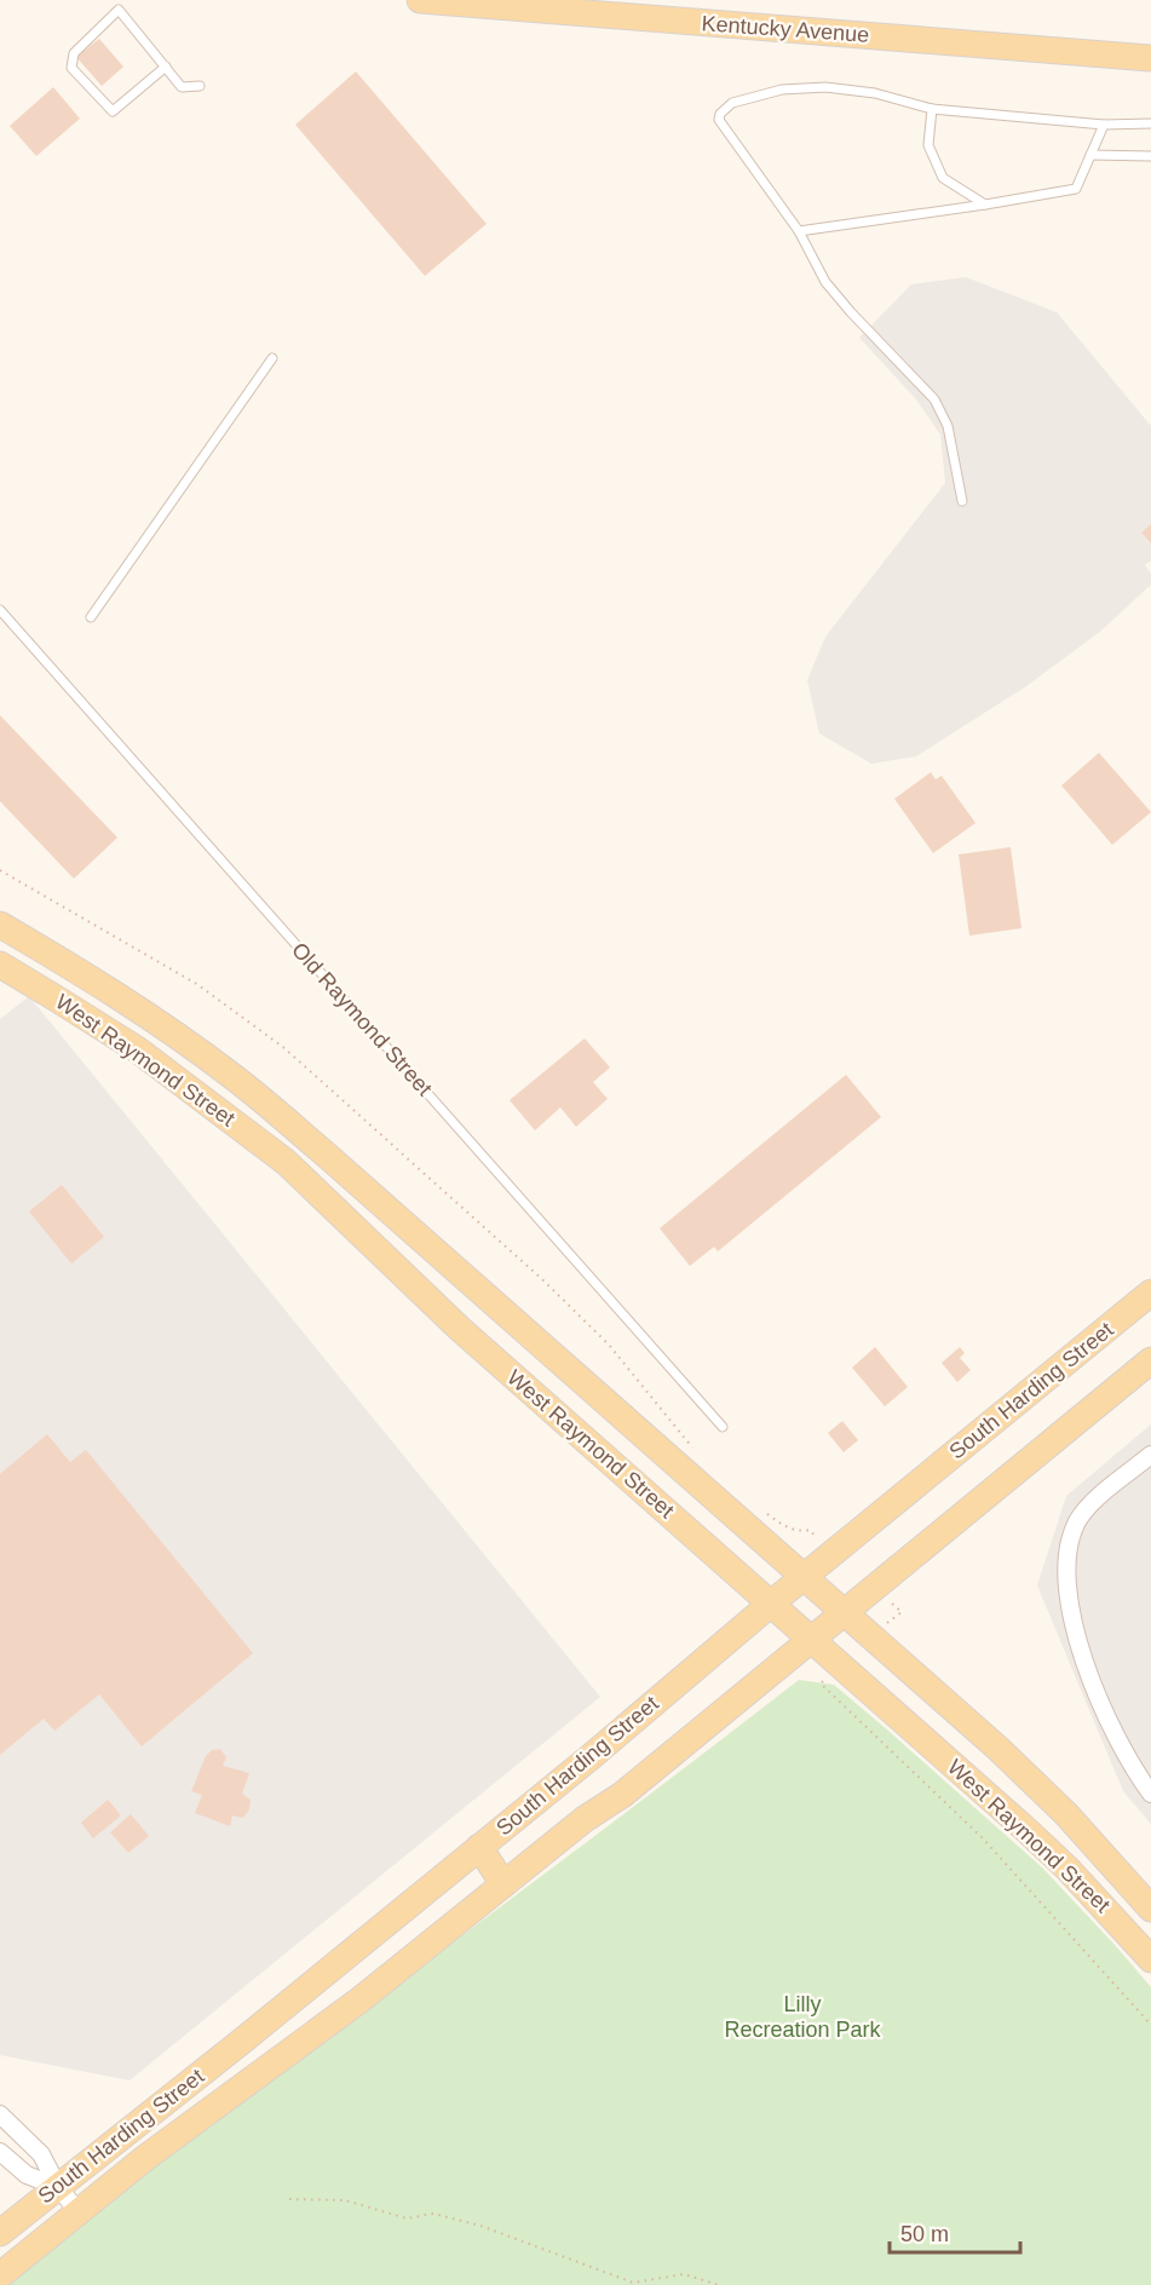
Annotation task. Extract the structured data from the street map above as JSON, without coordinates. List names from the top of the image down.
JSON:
{
  "streets": {
    "main road": ["Kentucky Avenue", "West Raymond Street", "South Harding Street"],
    "lane": ["Old Raymond Street"]
  },
  "crossings": [
    ["West Raymond Street", "South Harding Street"]
  ],
  "parks": ["Lilly Recreation Park"],
  "scale_bar": "50 m"
}
